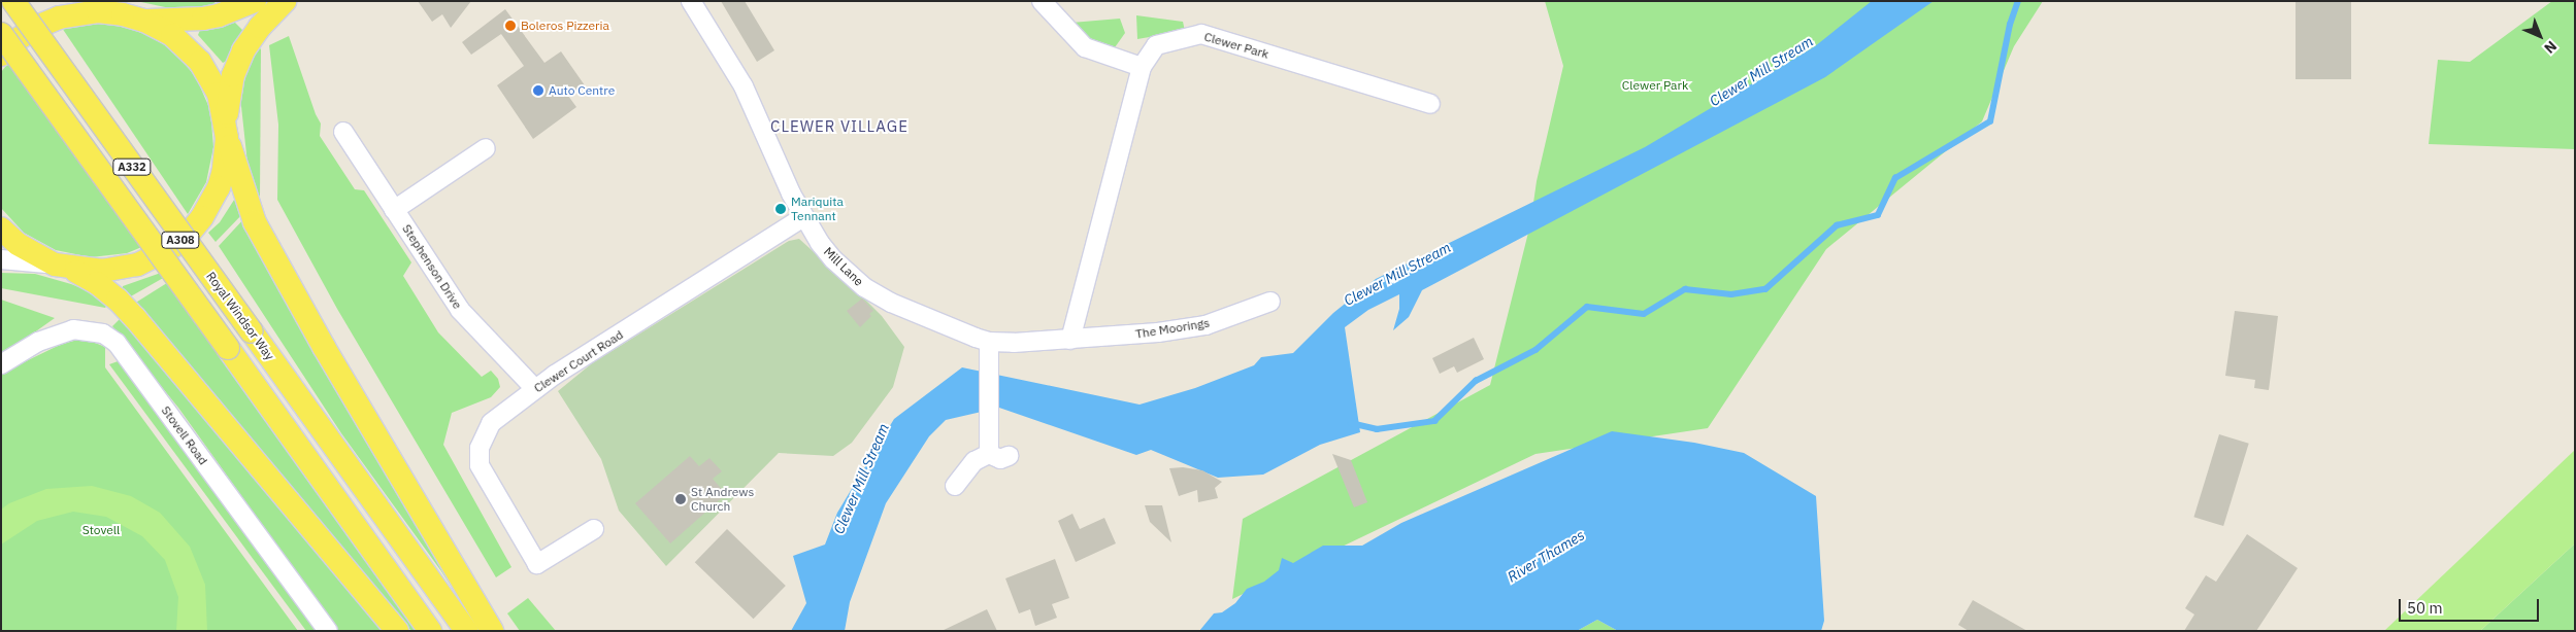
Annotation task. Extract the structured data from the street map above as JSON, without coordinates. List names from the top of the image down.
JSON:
{
  "streets": {
    "main road": ["A332", "A308", "Royal Windsor Way"],
    "street": [
      "Clewer Park",
      "Stephenson Drive",
      "Mill Lane",
      "The Moorings",
      "Clewer Court Road",
      "Stovell Road"
    ]
  },
  "crossings": [
    ["Clewer Park", "Mill Lane"],
    ["Clewer Park", "The Moorings"],
    ["Stephenson Drive", "Clewer Court Road"],
    ["Mill Lane", "The Moorings"],
    ["Mill Lane", "Clewer Court Road"]
  ],
  "districts": ["CLEWER VILLAGE"],
  "water": ["Clewer Mill Stream", "River Thames"],
  "parks": ["Clewer Park", "Stovell"],
  "places": [
    "Boleros Pizzeria",
    "Auto Centre",
    "Mariquita Tennant",
    "St Andrews Church"
  ],
  "scale_bar": "50 m",
  "north": "bottom right"
}
